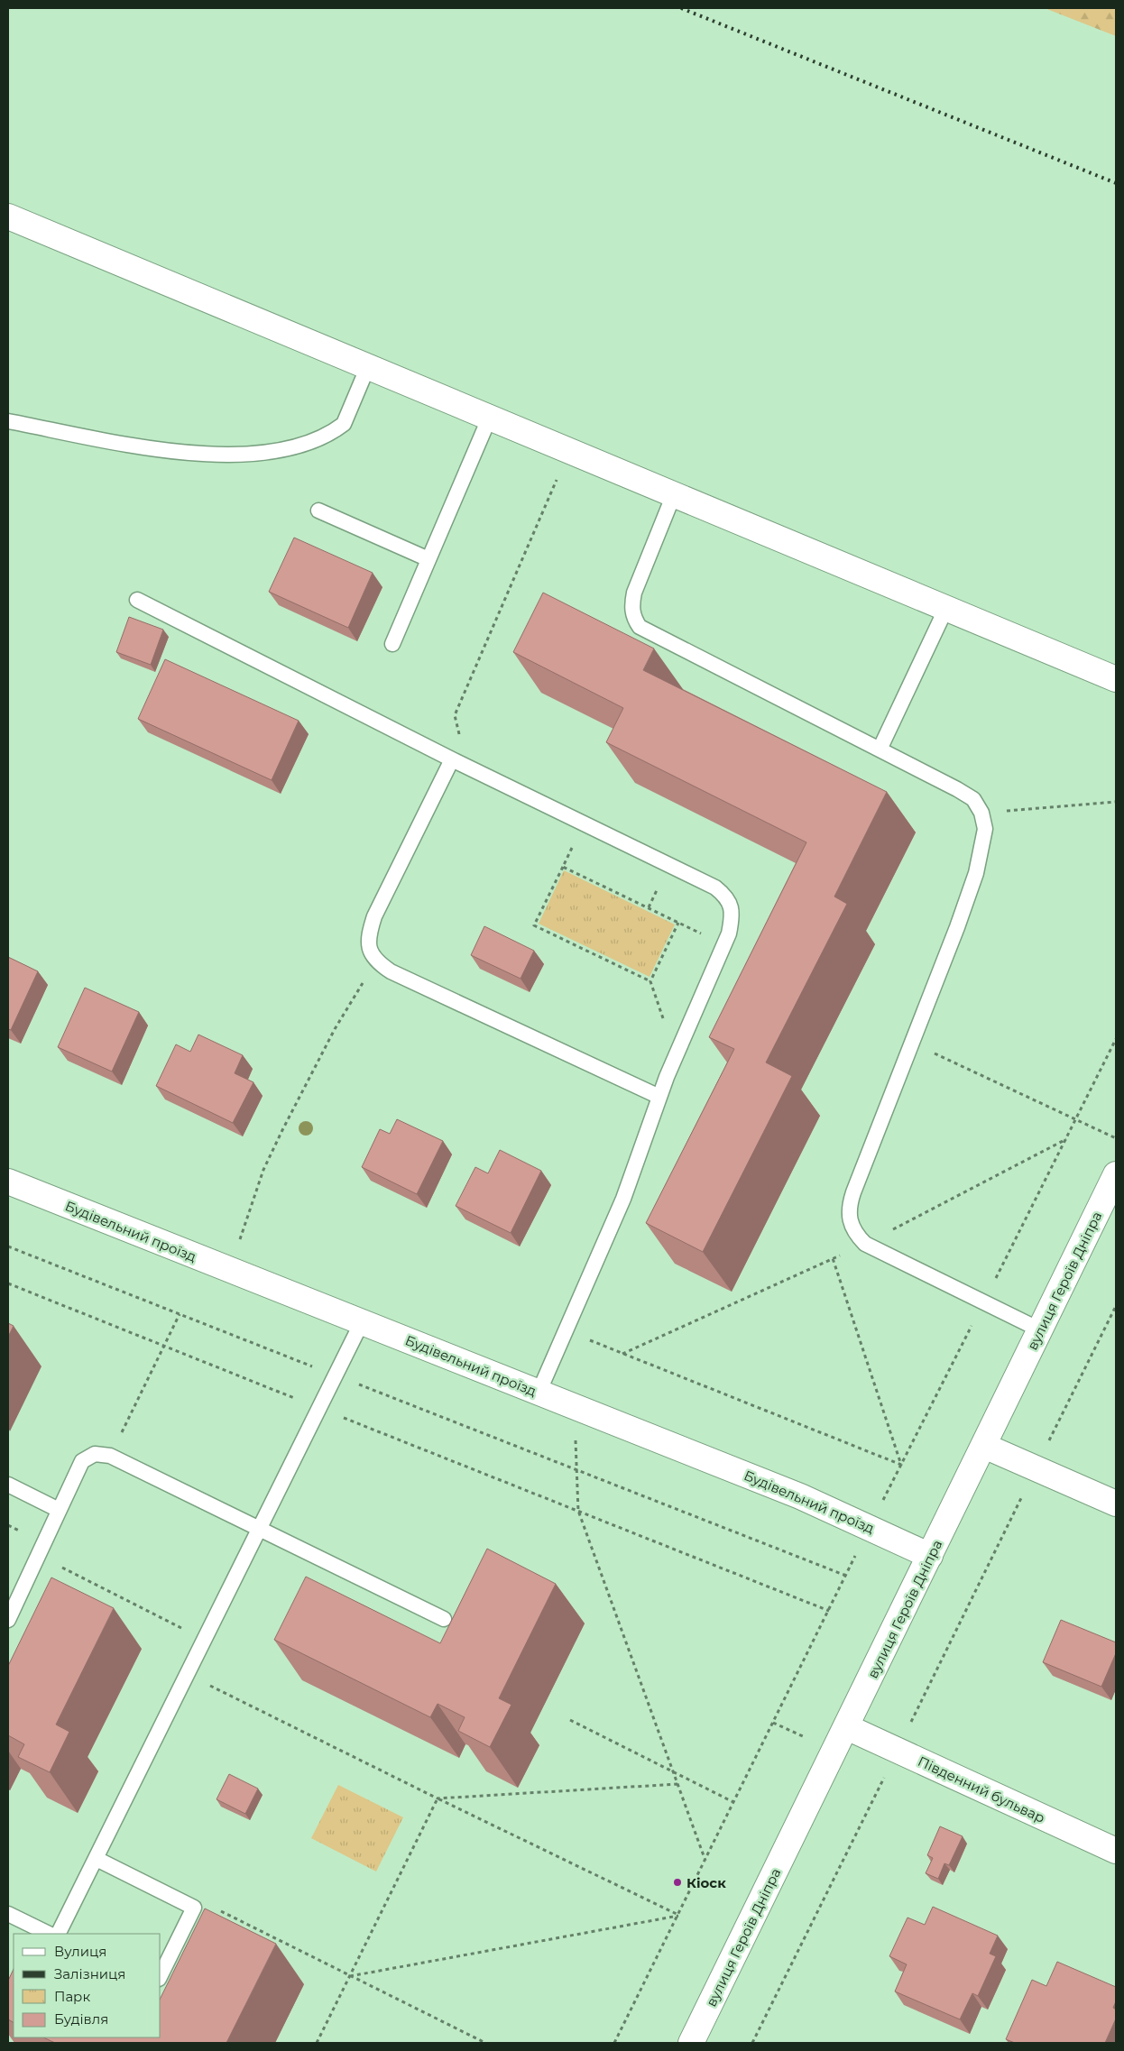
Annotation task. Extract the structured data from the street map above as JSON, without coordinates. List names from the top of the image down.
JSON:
{
  "streets": {
    "street": ["Будівельний проїзд", "вулиця Героїв Дніпра", "Південний бульвар"]
  },
  "crossings": [
    ["Будівельний проїзд", "вулиця Героїв Дніпра"],
    ["вулиця Героїв Дніпра", "Південний бульвар"]
  ],
  "places": ["Кіоск"],
  "legend": [
    "Вулиця",
    "Залізниця",
    "Парк",
    "Будівля"
  ]
}
